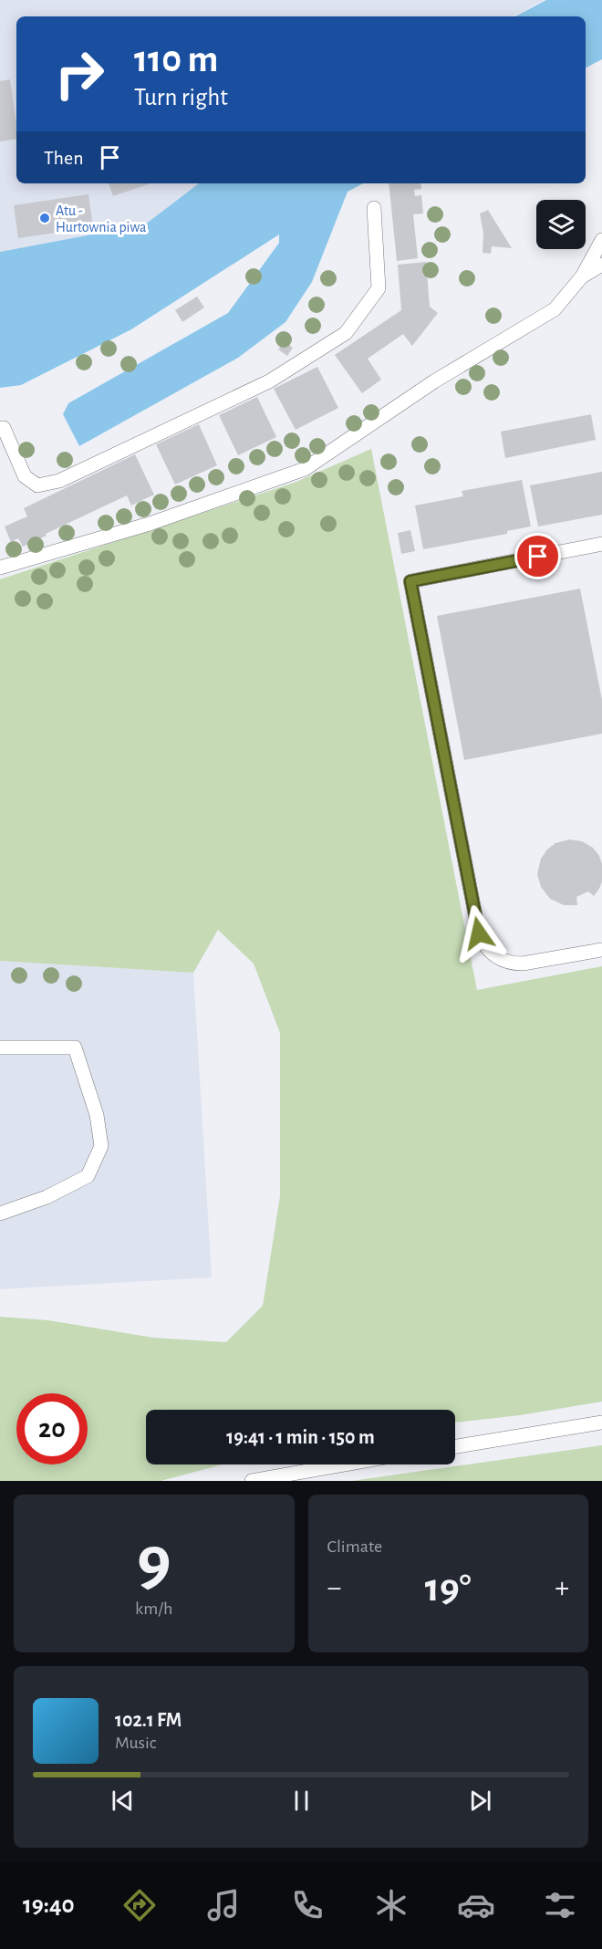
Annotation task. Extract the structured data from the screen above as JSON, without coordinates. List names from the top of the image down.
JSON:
{
  "places": ["Atu - Hurtownia piwa"],
  "page": {
    "turn": ["110 m", "Turn right"],
    "then": "Then",
    "limit": "20",
    "trip": "19:41 · 1 min · 150 m",
    "tile": [
      ["9", "km/h"],
      "Climate"
    ],
    "heat": ["−", "19°", "+"],
    "song": ["102.1 FM", "Music"],
    "tabs": "19:40"
  }
}
